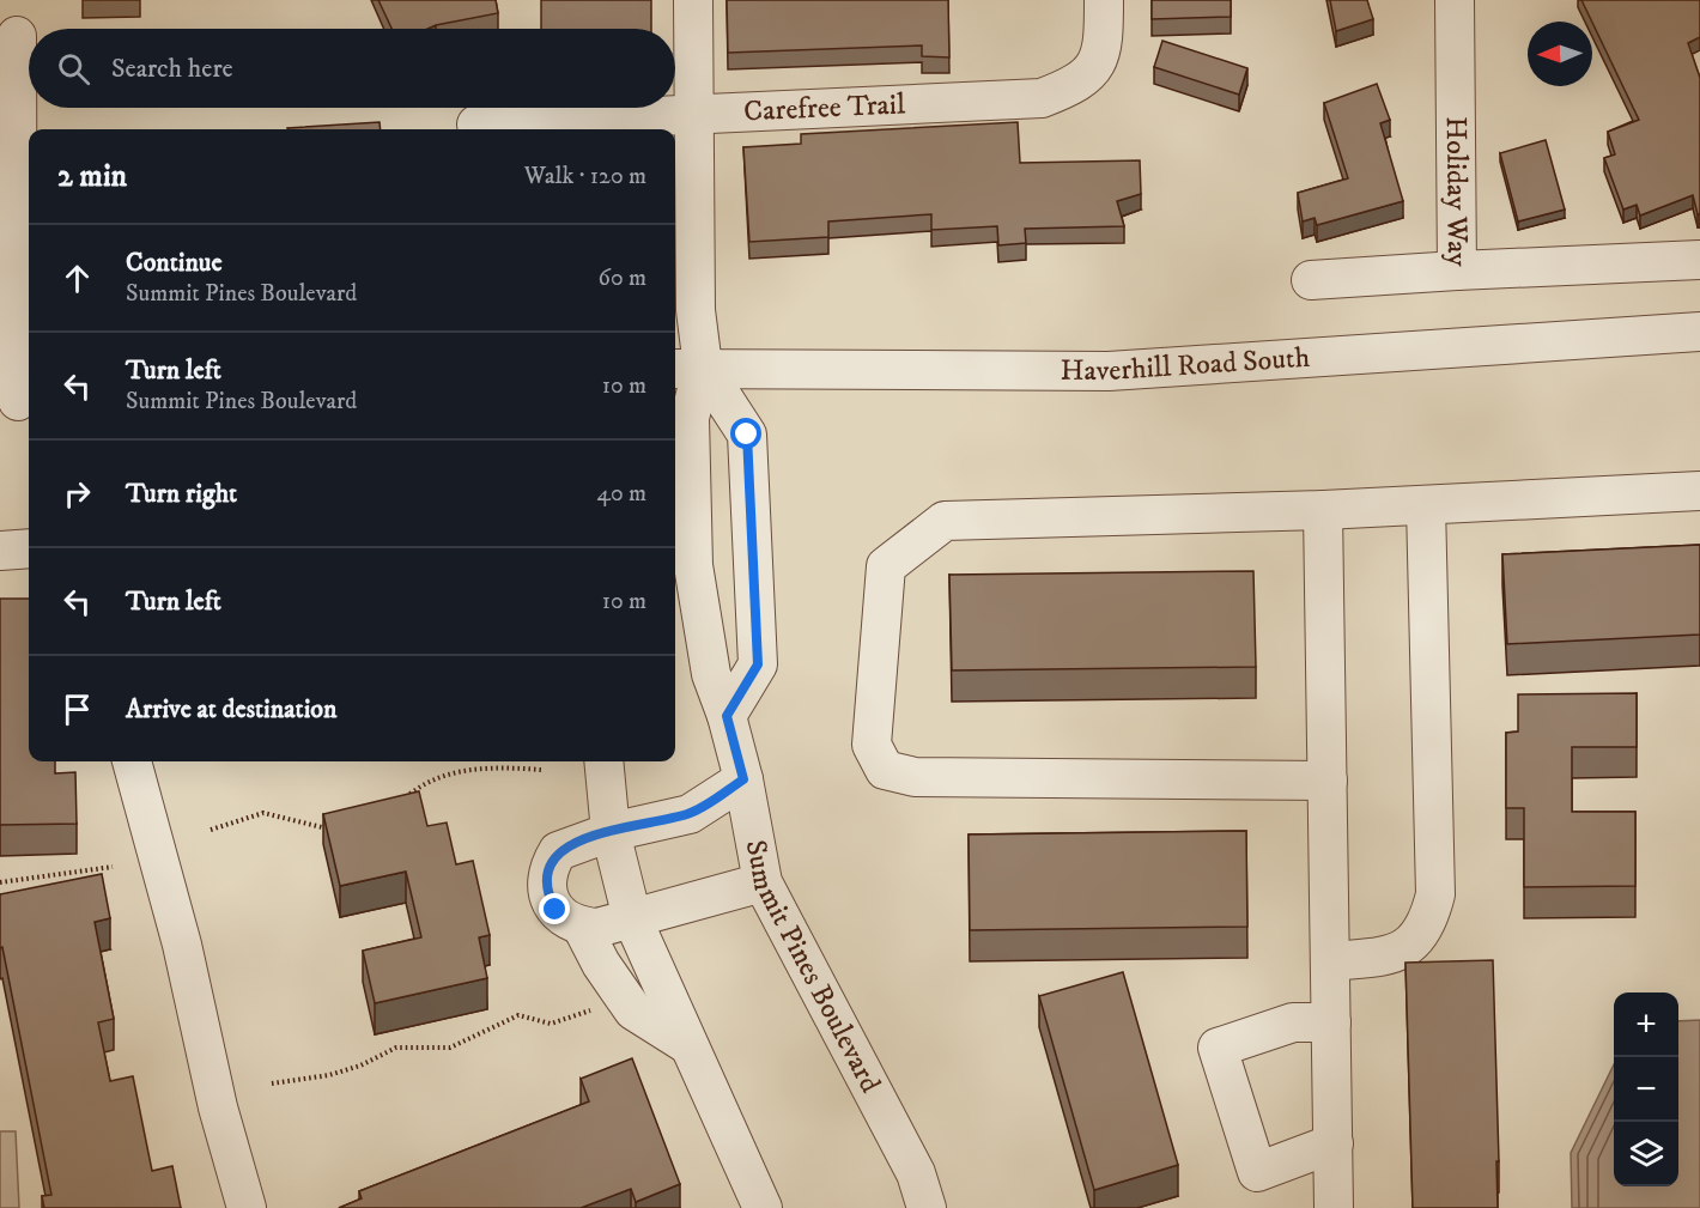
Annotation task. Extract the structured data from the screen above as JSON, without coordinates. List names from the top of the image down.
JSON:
{
  "streets": {
    "street": [
      "Carefree Trail",
      "Holiday Way",
      "Haverhill Road South",
      "Summit Pines Boulevard"
    ]
  },
  "crossings": [
    ["Haverhill Road South", "Summit Pines Boulevard"]
  ],
  "north": "left",
  "page": {
    "search": "Search here",
    "heading": ["2 min", "Walk · 120 m"],
    "list": [
      ["Continue", "Summit Pines Boulevard", "60 m"],
      ["Turn left", "Summit Pines Boulevard", "10 m"],
      ["Turn right", "40 m"],
      ["Turn left", "10 m"],
      "Arrive at destination"
    ],
    "map_buttons": ["+", "−"]
  }
}
